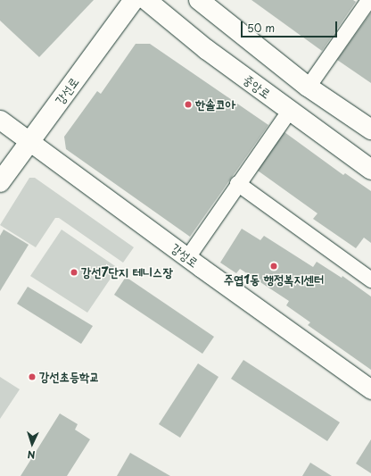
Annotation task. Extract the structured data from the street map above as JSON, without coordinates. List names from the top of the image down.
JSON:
{
  "streets": {
    "main road": ["중앙로", "강선로"],
    "street": ["강성로"]
  },
  "crossings": [
    ["강선로", "강성로"]
  ],
  "places": [
    "한솔코아",
    "주엽1동 행정복지센터",
    "강선7단지 테니스장",
    "강선초등학교"
  ],
  "scale_bar": "50 m",
  "north": "bottom"
}
